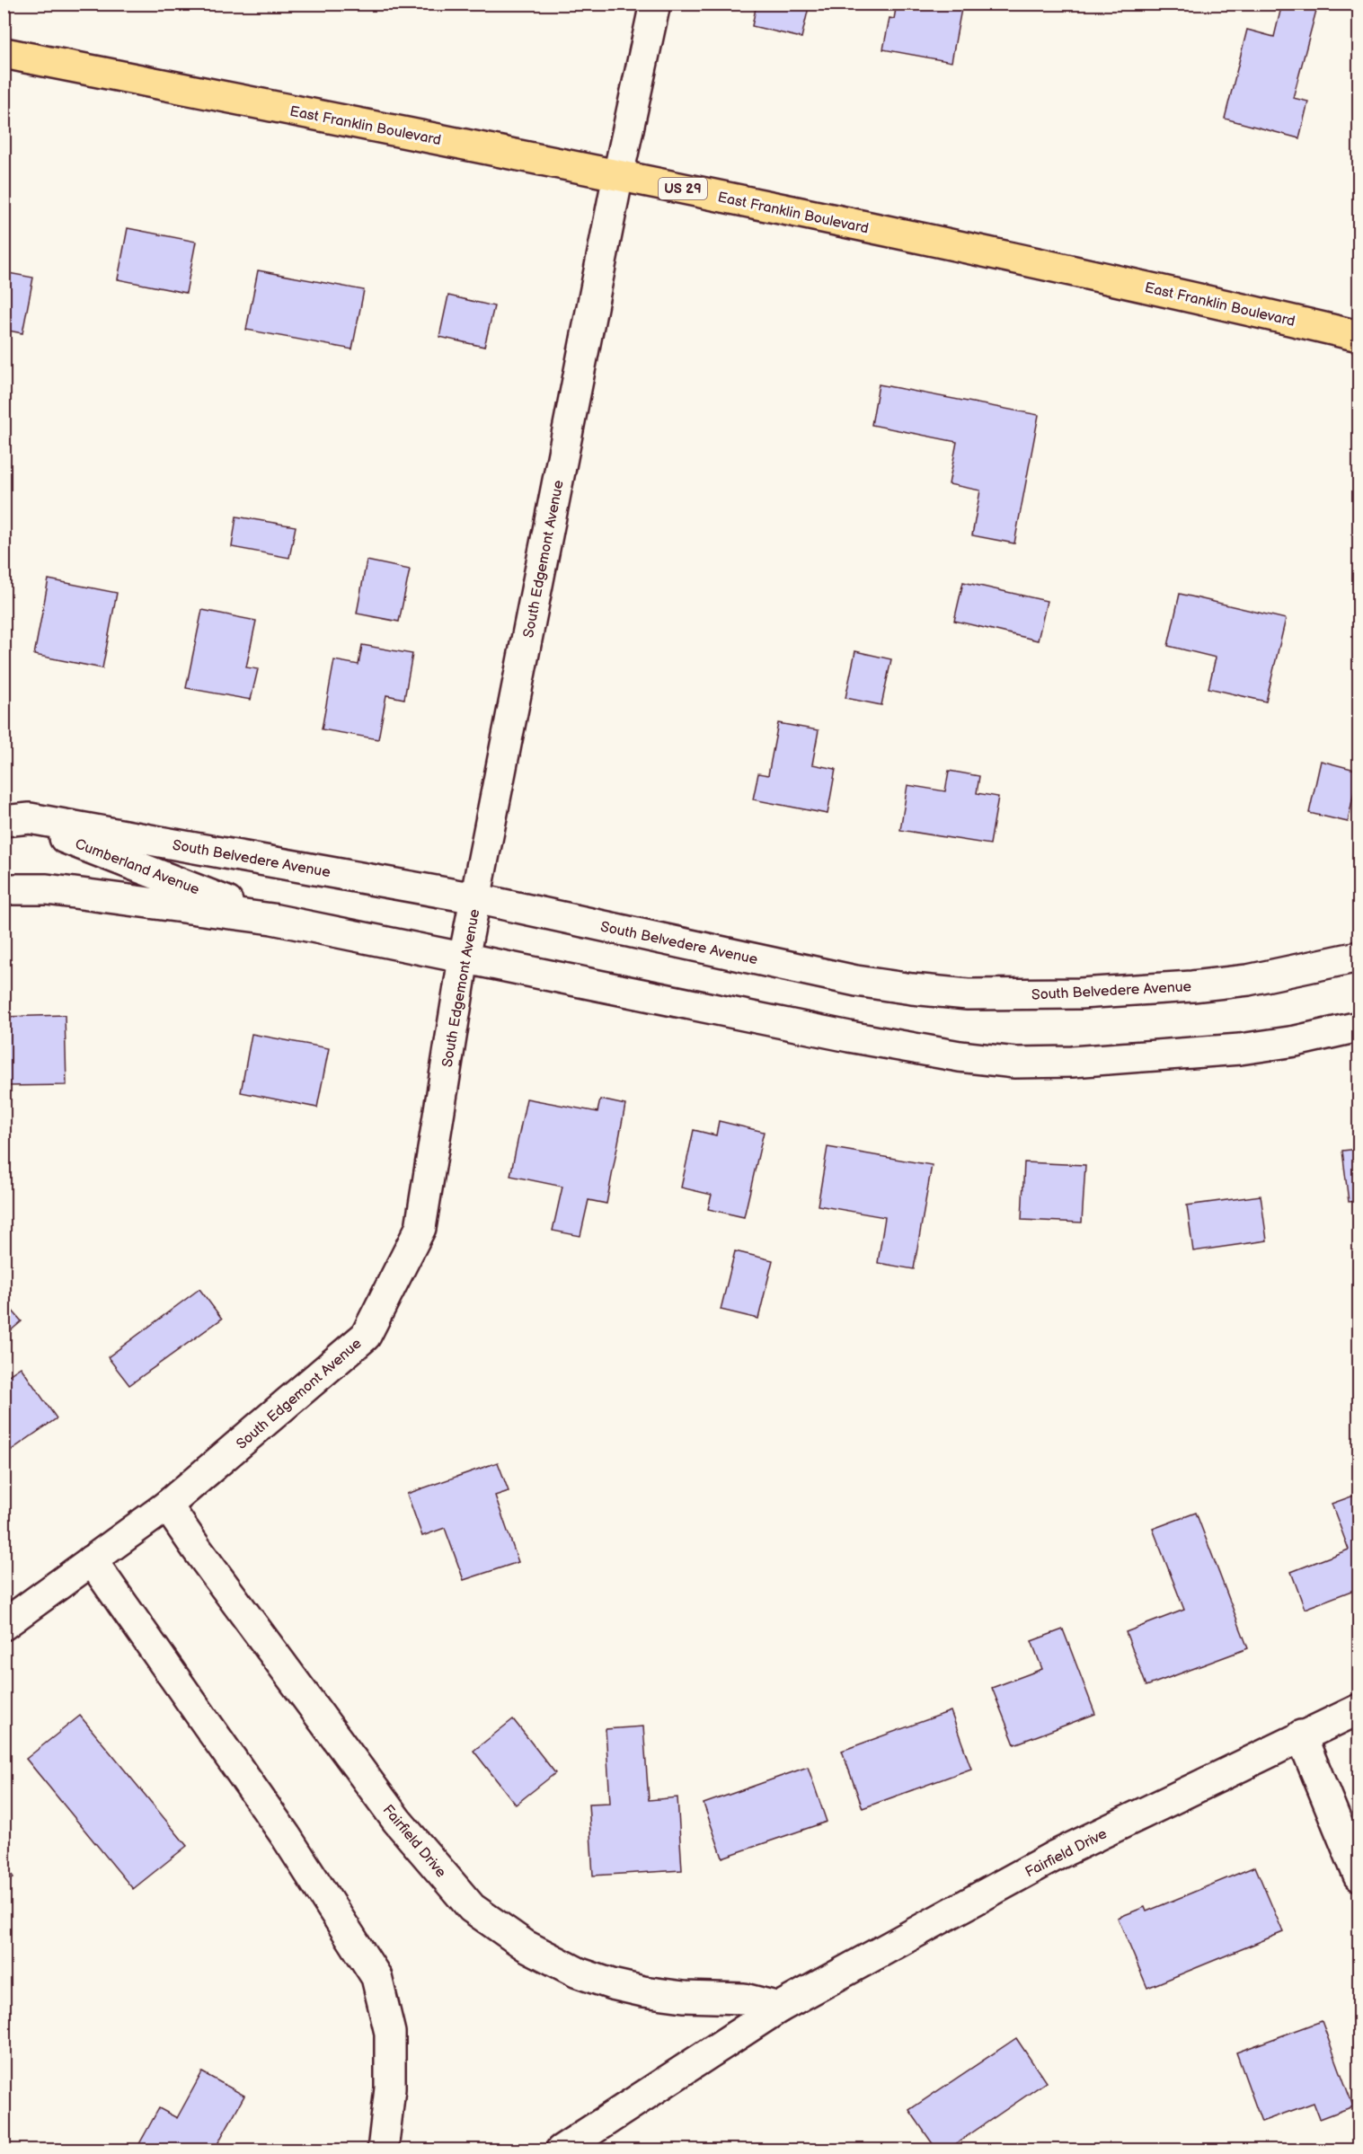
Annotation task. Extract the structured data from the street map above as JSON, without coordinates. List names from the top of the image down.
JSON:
{
  "streets": {
    "main road": ["East Franklin Boulevard", "US 29"],
    "street": [
      "South Edgemont Avenue",
      "South Belvedere Avenue",
      "Cumberland Avenue",
      "Fairfield Drive"
    ]
  },
  "crossings": [
    ["East Franklin Boulevard", "South Edgemont Avenue"],
    ["South Edgemont Avenue", "South Belvedere Avenue"],
    ["South Edgemont Avenue", "Fairfield Drive"],
    ["South Belvedere Avenue", "Cumberland Avenue"]
  ]
}
